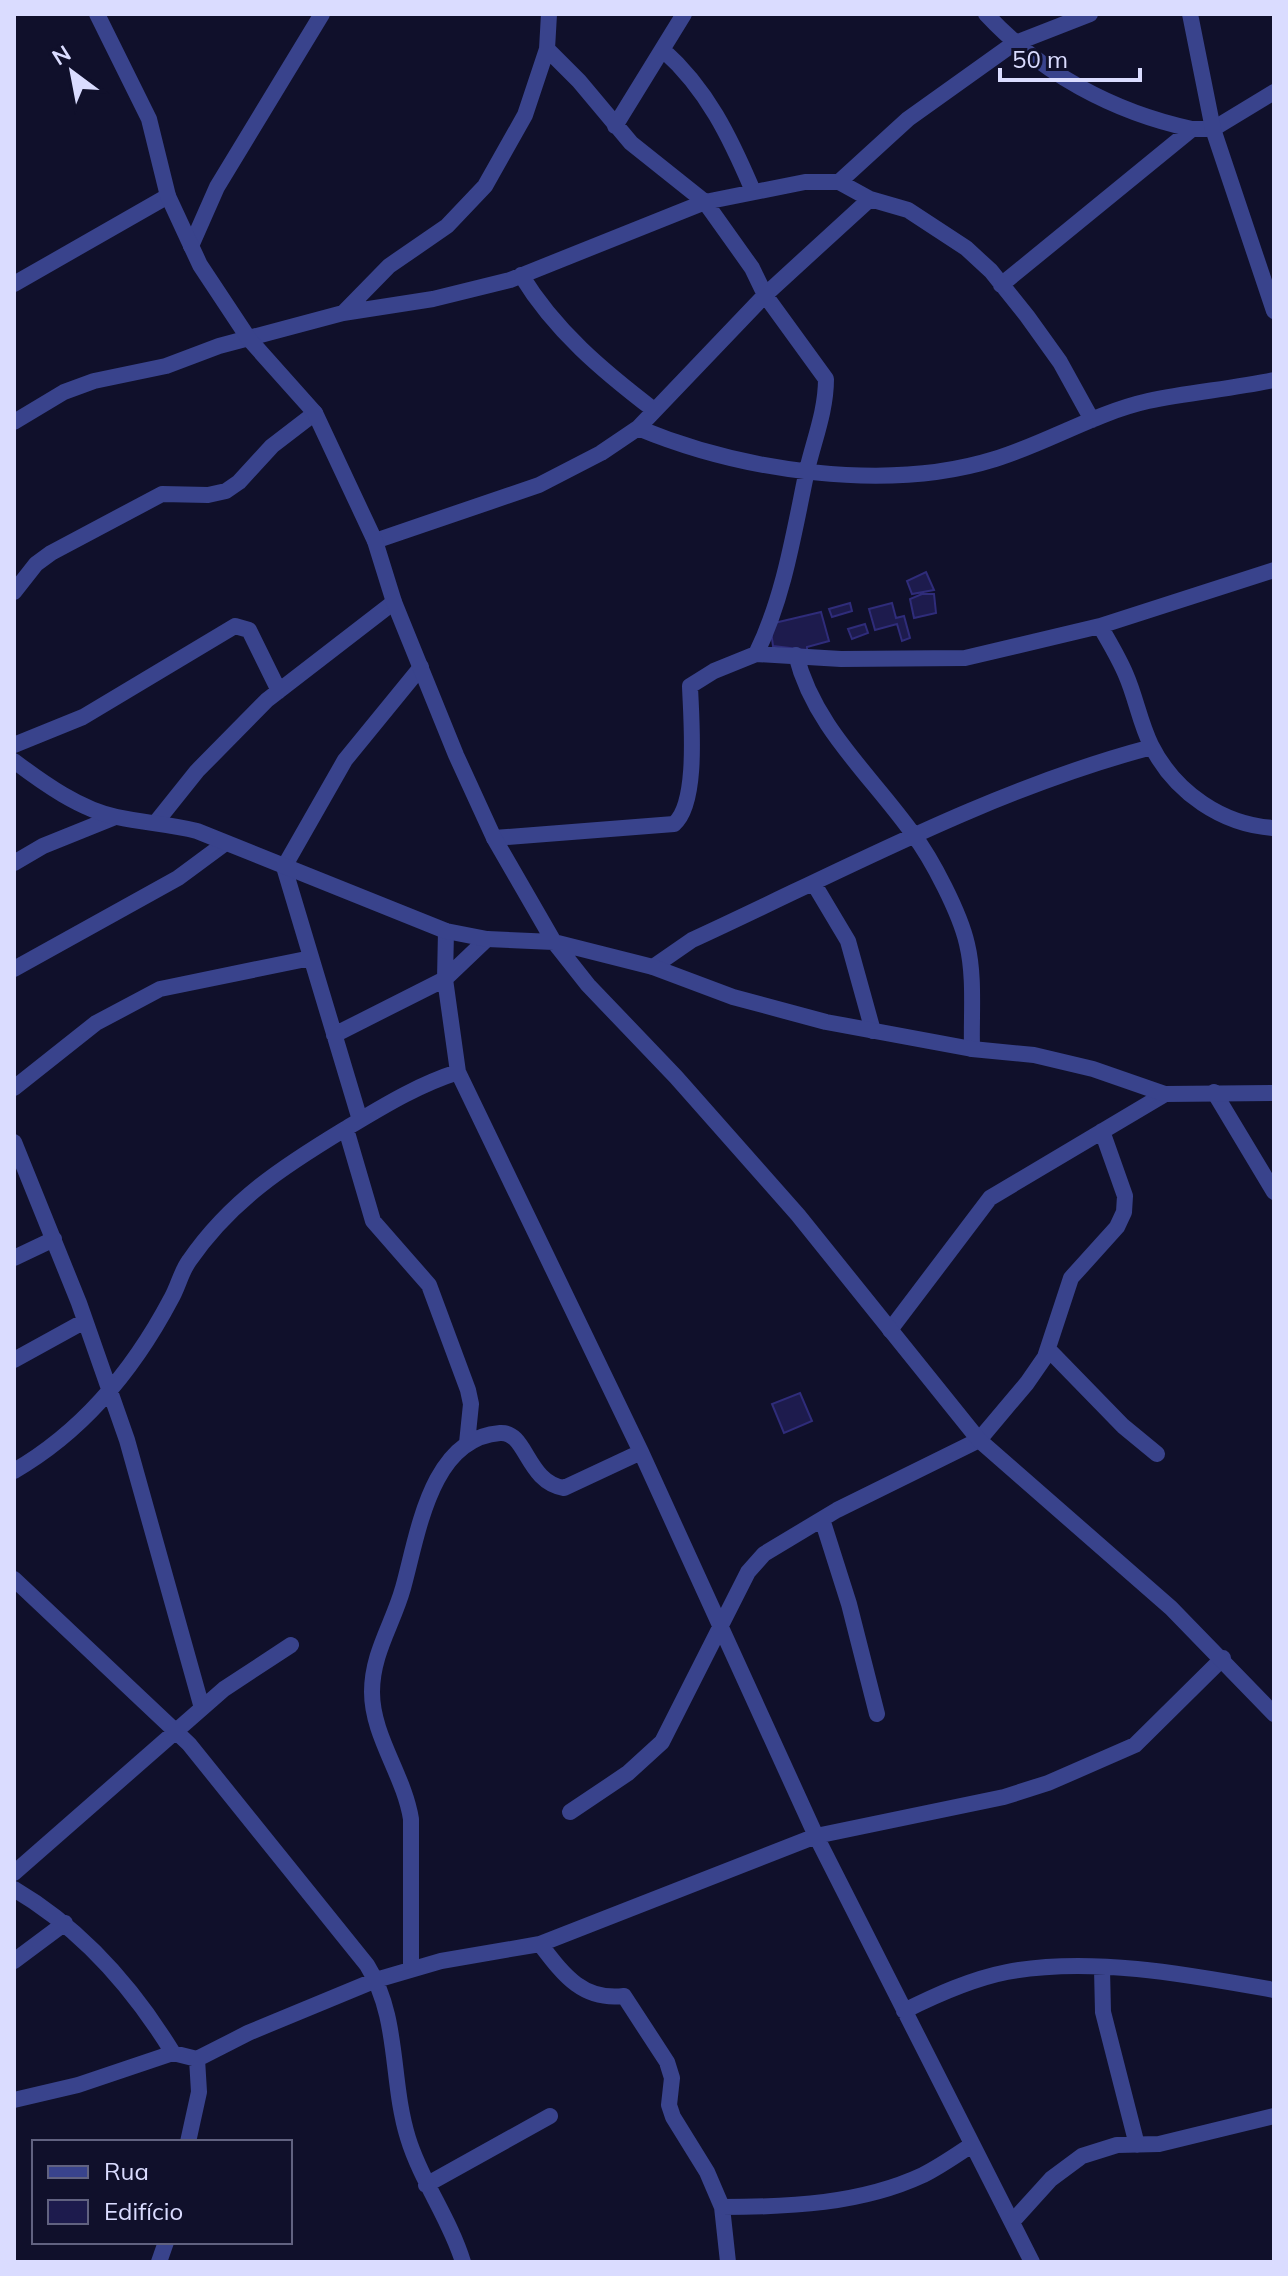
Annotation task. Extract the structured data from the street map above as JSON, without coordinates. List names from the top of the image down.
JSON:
{
  "legend": ["Rua", "Edifício"],
  "scale_bar": "50 m",
  "north": "top left"
}
